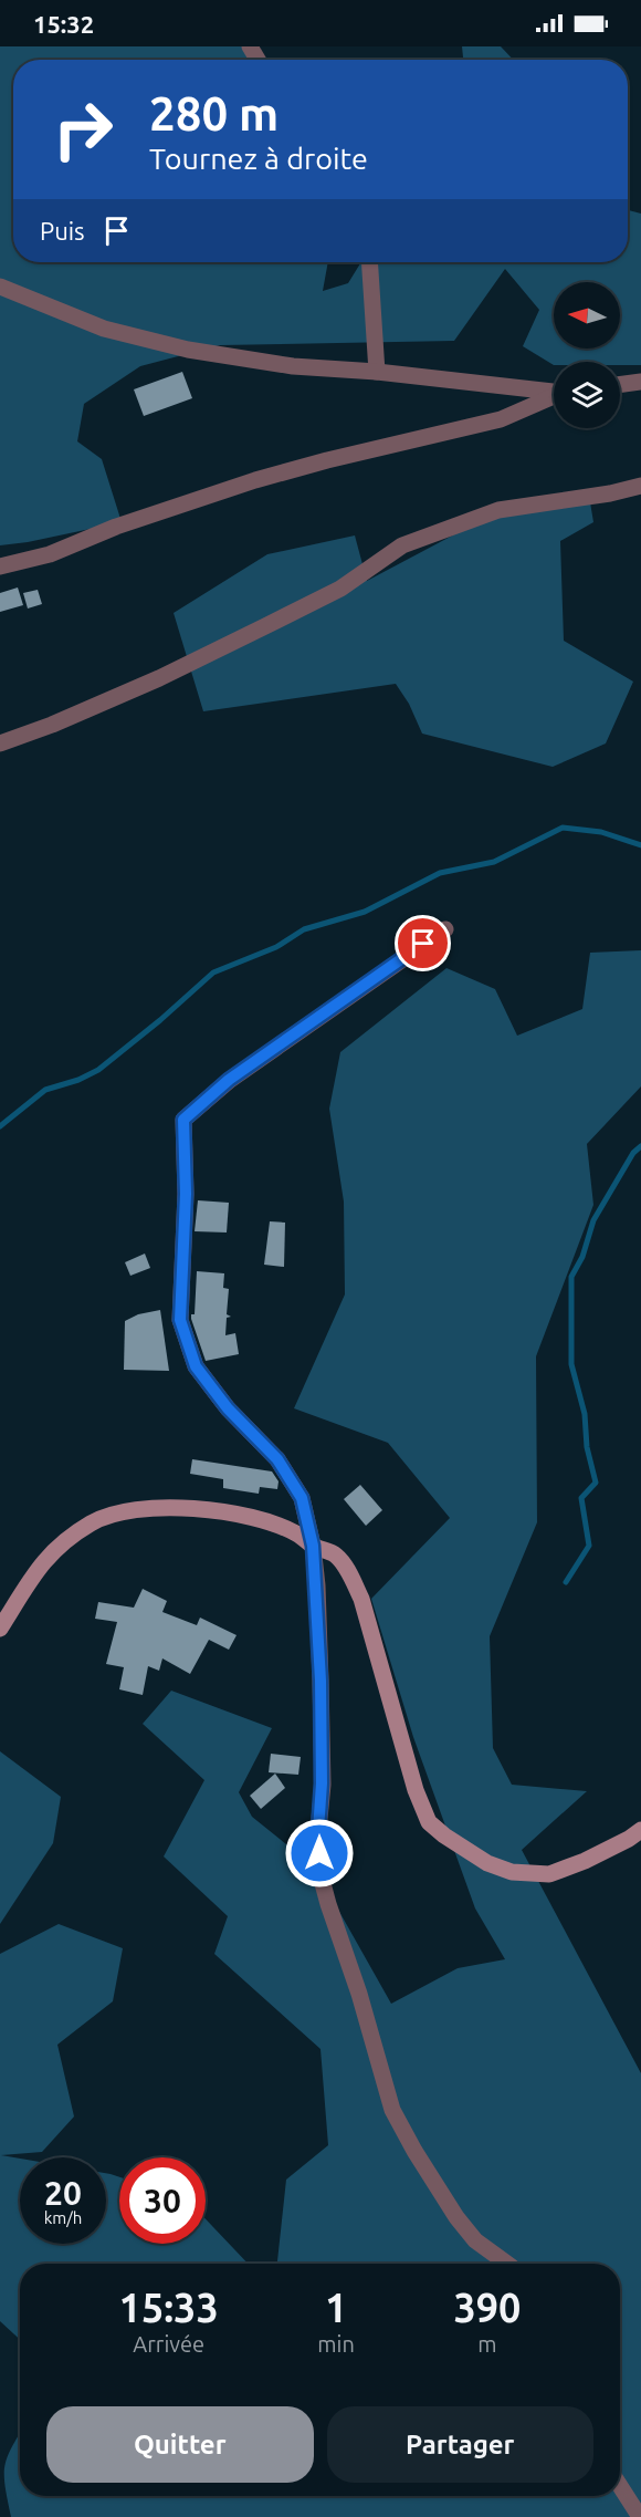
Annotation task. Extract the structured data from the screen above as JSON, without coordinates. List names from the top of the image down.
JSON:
{
  "north": "left",
  "page": {
    "status": "15:32",
    "turn": ["280 m", "Tournez à droite"],
    "then": "Puis",
    "speed": "20 km/h",
    "limit": "30",
    "eta": [
      "15:33",
      "Arrivée",
      "1",
      "min",
      "390",
      "m"
    ],
    "buttons": ["Quitter", "Partager"]
  }
}
